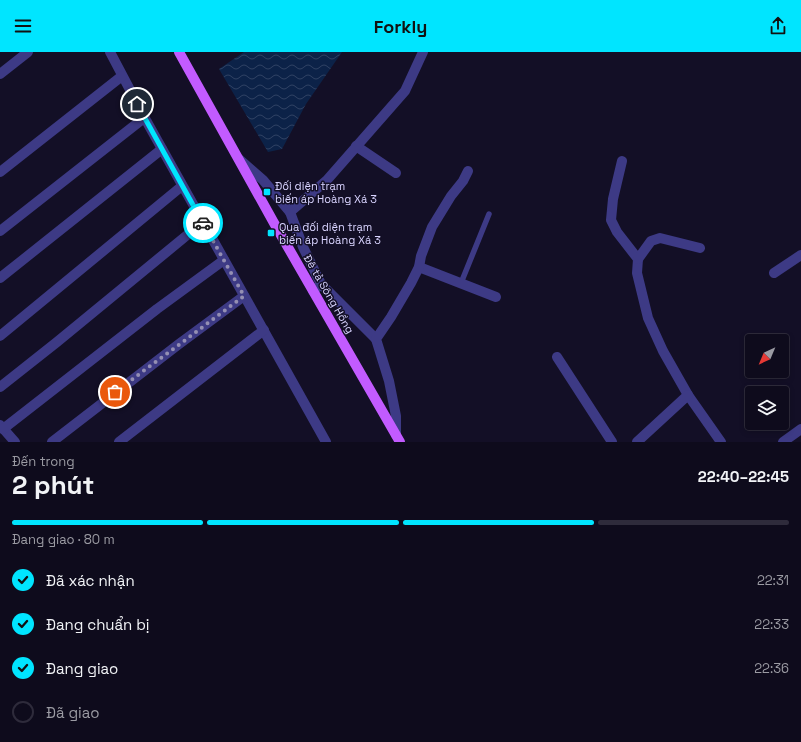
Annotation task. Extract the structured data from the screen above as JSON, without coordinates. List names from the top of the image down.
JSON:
{
  "streets": {
    "main road": ["Đê tả Sông Hồng"]
  },
  "places": {
    "transit": ["Đối diện trạm biến áp Hoàng Xá 3", "Qua đối diện trạm biến áp Hoàng Xá 3"]
  },
  "north": "bottom left",
  "page": {
    "header": "Forkly",
    "heading": ["2 phút", "Đến trong", "22:40–22:45"],
    "bar": "Đang giao · 80 m",
    "list": [
      ["Đã xác nhận", "22:31"],
      ["Đang chuẩn bị", "22:33"],
      ["Đang giao", "22:36"],
      "Đã giao"
    ]
  }
}
